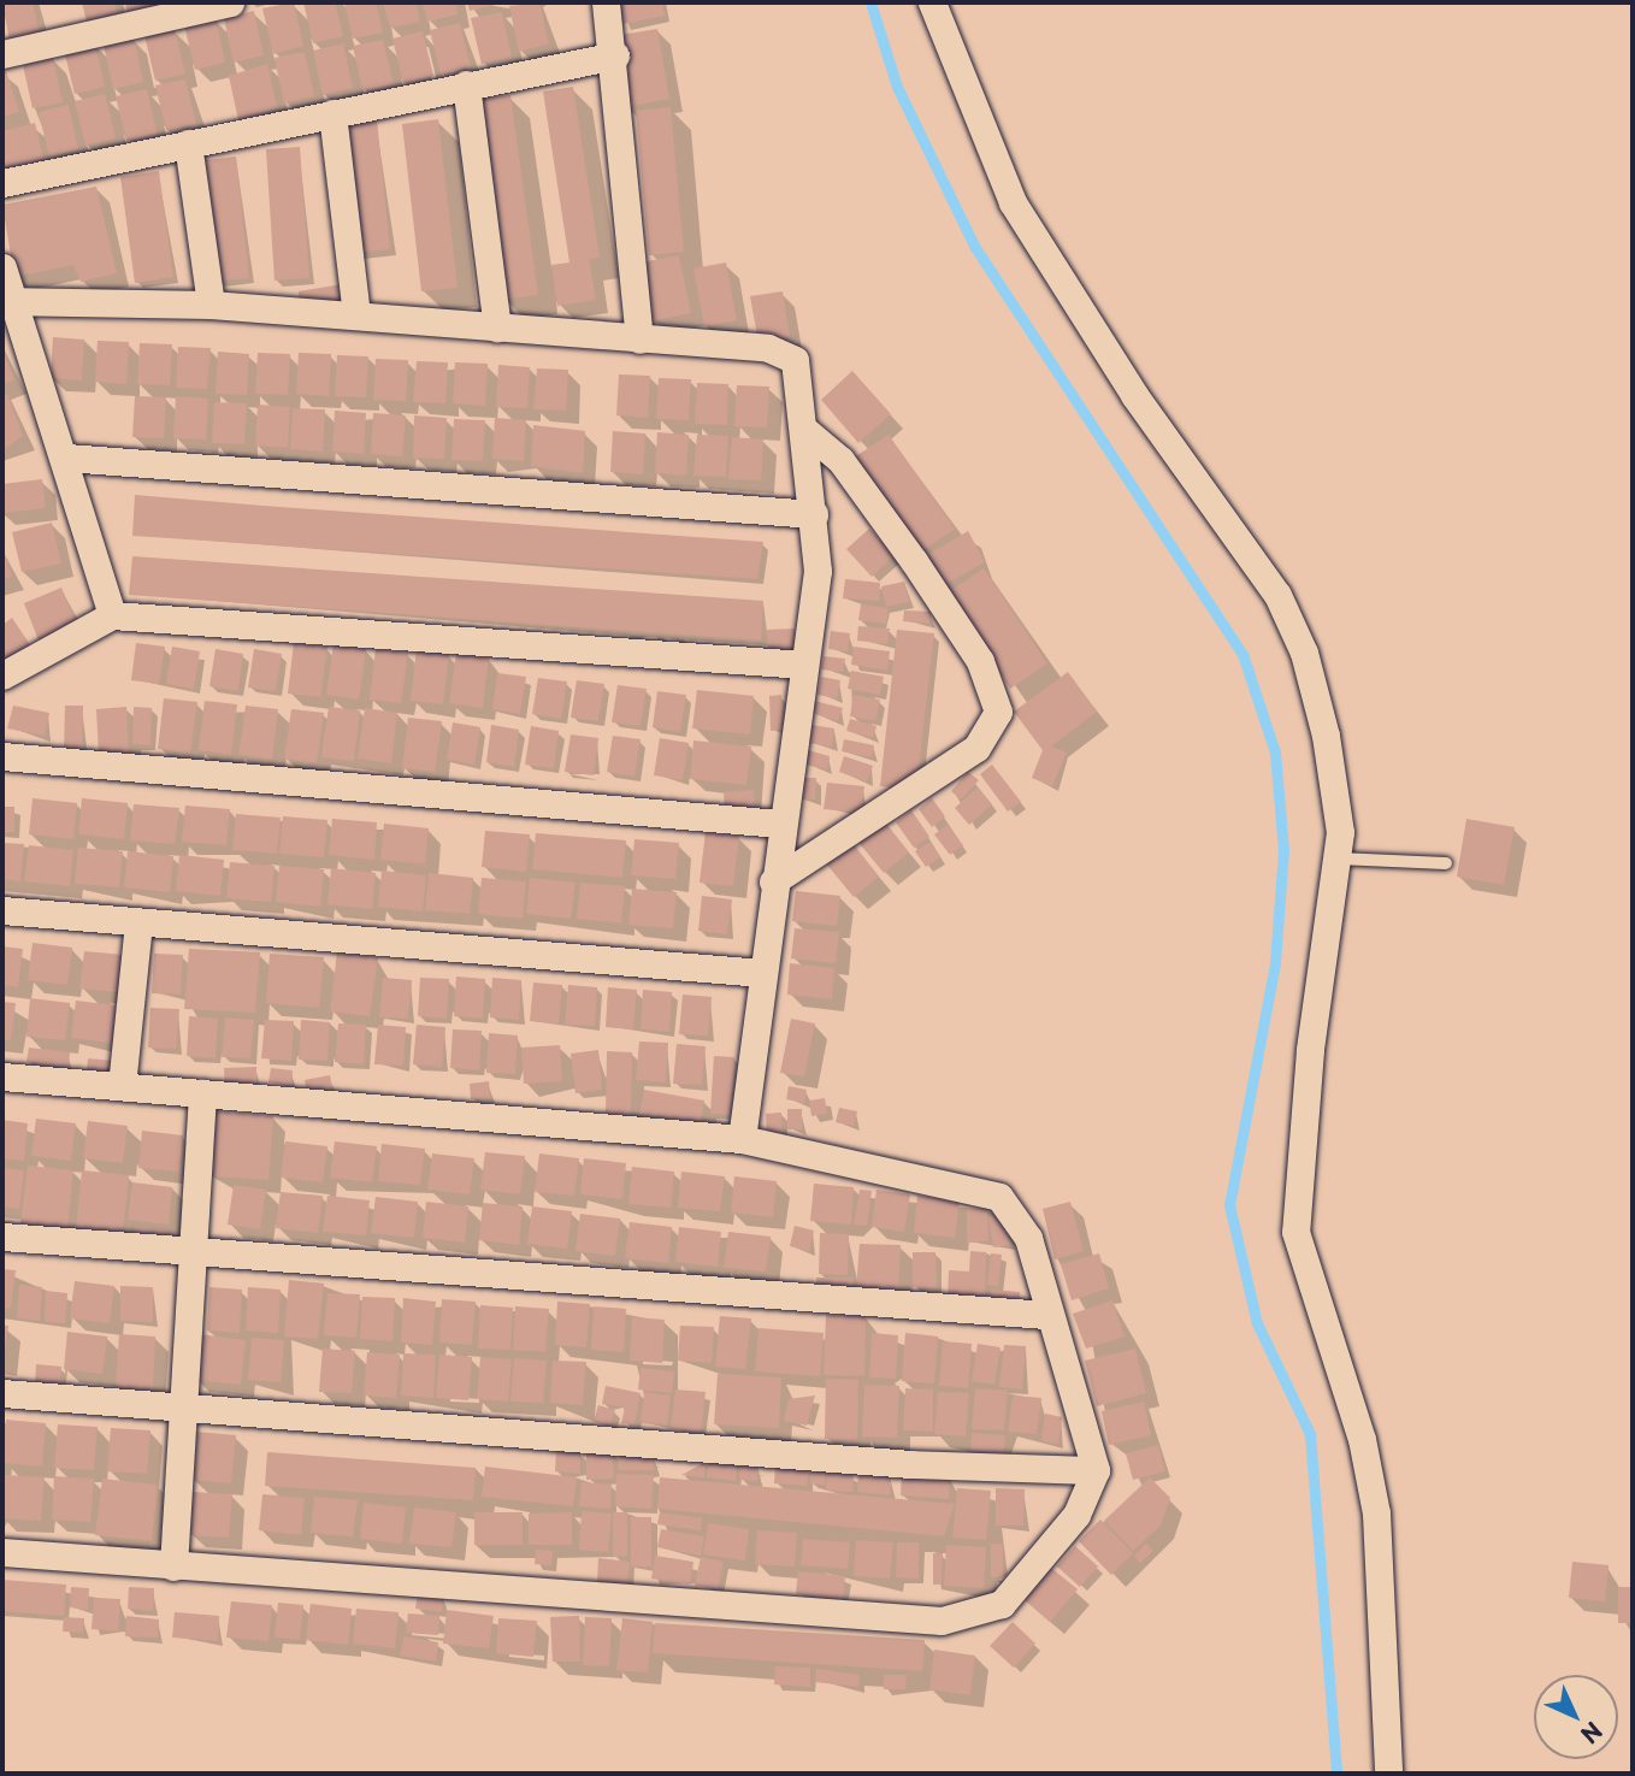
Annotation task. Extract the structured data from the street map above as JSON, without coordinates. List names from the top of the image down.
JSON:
{
  "north": "bottom right"
}
